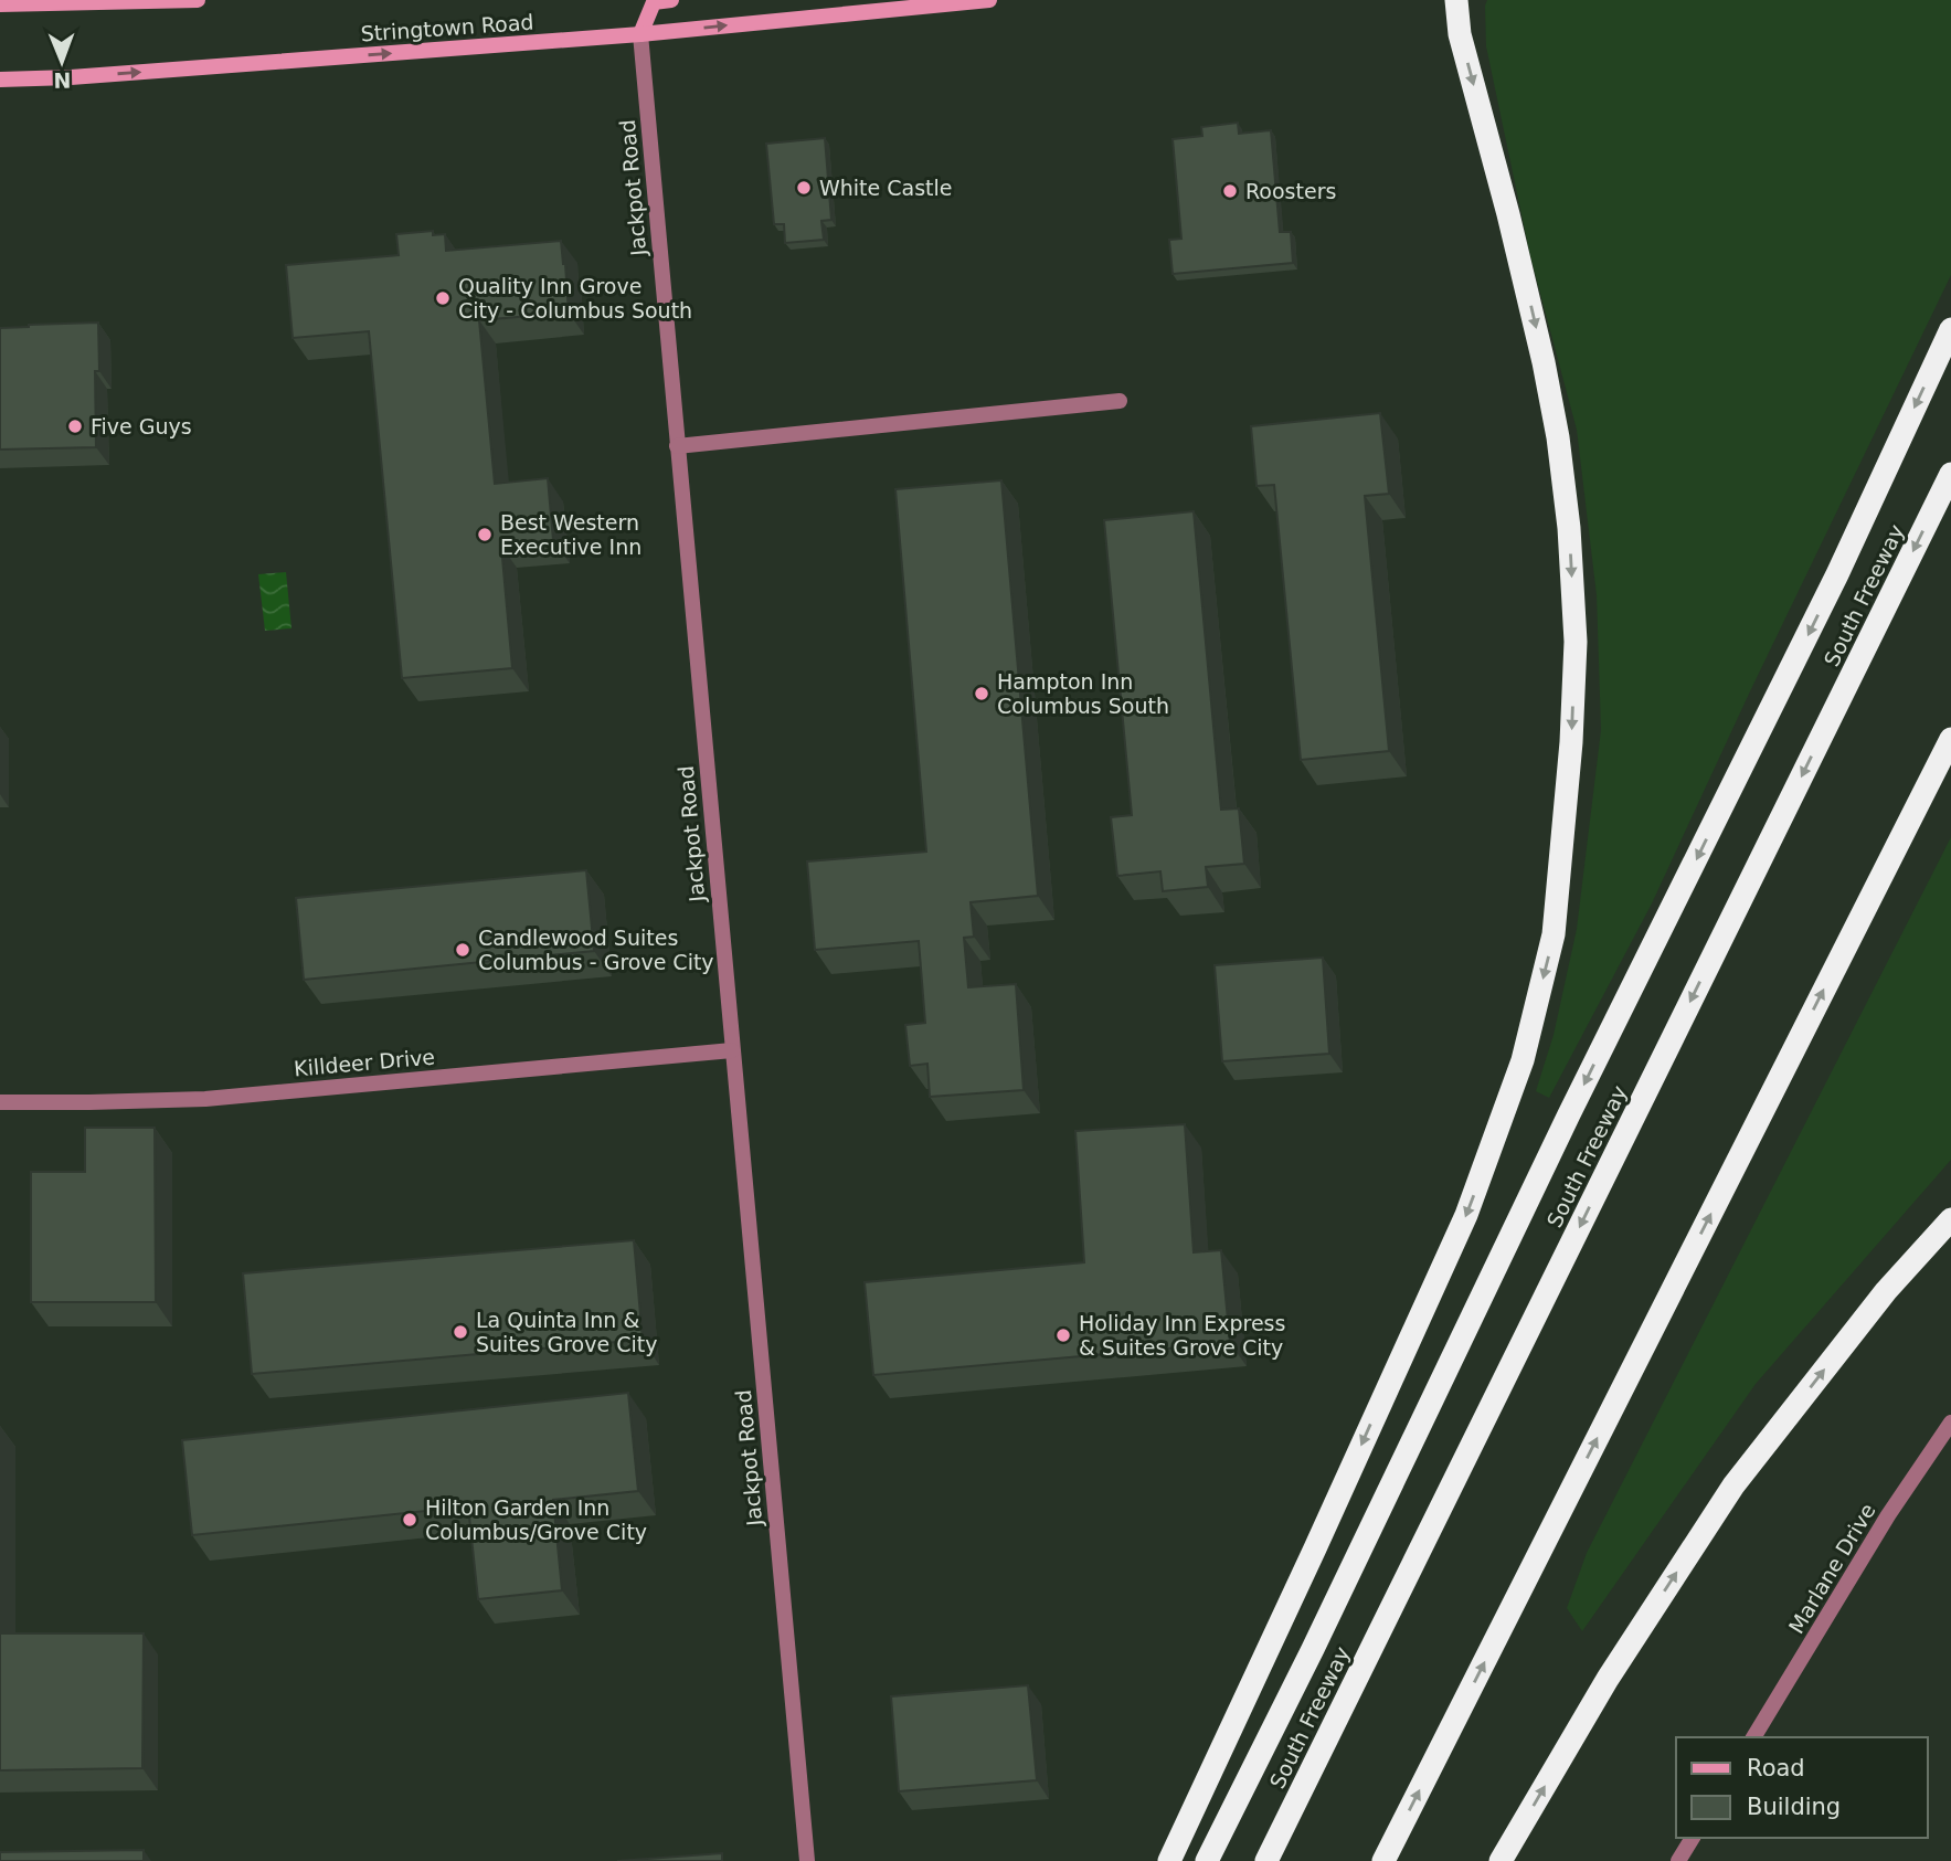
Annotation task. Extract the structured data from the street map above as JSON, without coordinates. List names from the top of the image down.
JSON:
{
  "streets": {
    "highway": ["South Freeway"],
    "main road": ["Stringtown Road"],
    "street": ["Jackpot Road", "Killdeer Drive", "Marlane Drive"]
  },
  "crossings": [
    ["Stringtown Road", "Jackpot Road"],
    ["Jackpot Road", "Killdeer Drive"]
  ],
  "one_way": ["Stringtown Road"],
  "places": [
    "White Castle",
    "Roosters",
    "Quality Inn Grove City - Columbus South",
    "Five Guys",
    "Best Western Executive Inn",
    "Hampton Inn Columbus South",
    "Candlewood Suites Columbus - Grove City",
    "La Quinta Inn & Suites Grove City",
    "Holiday Inn Express & Suites Grove City",
    "Hilton Garden Inn Columbus/Grove City"
  ],
  "legend": ["Road", "Building"],
  "north": "bottom"
}
